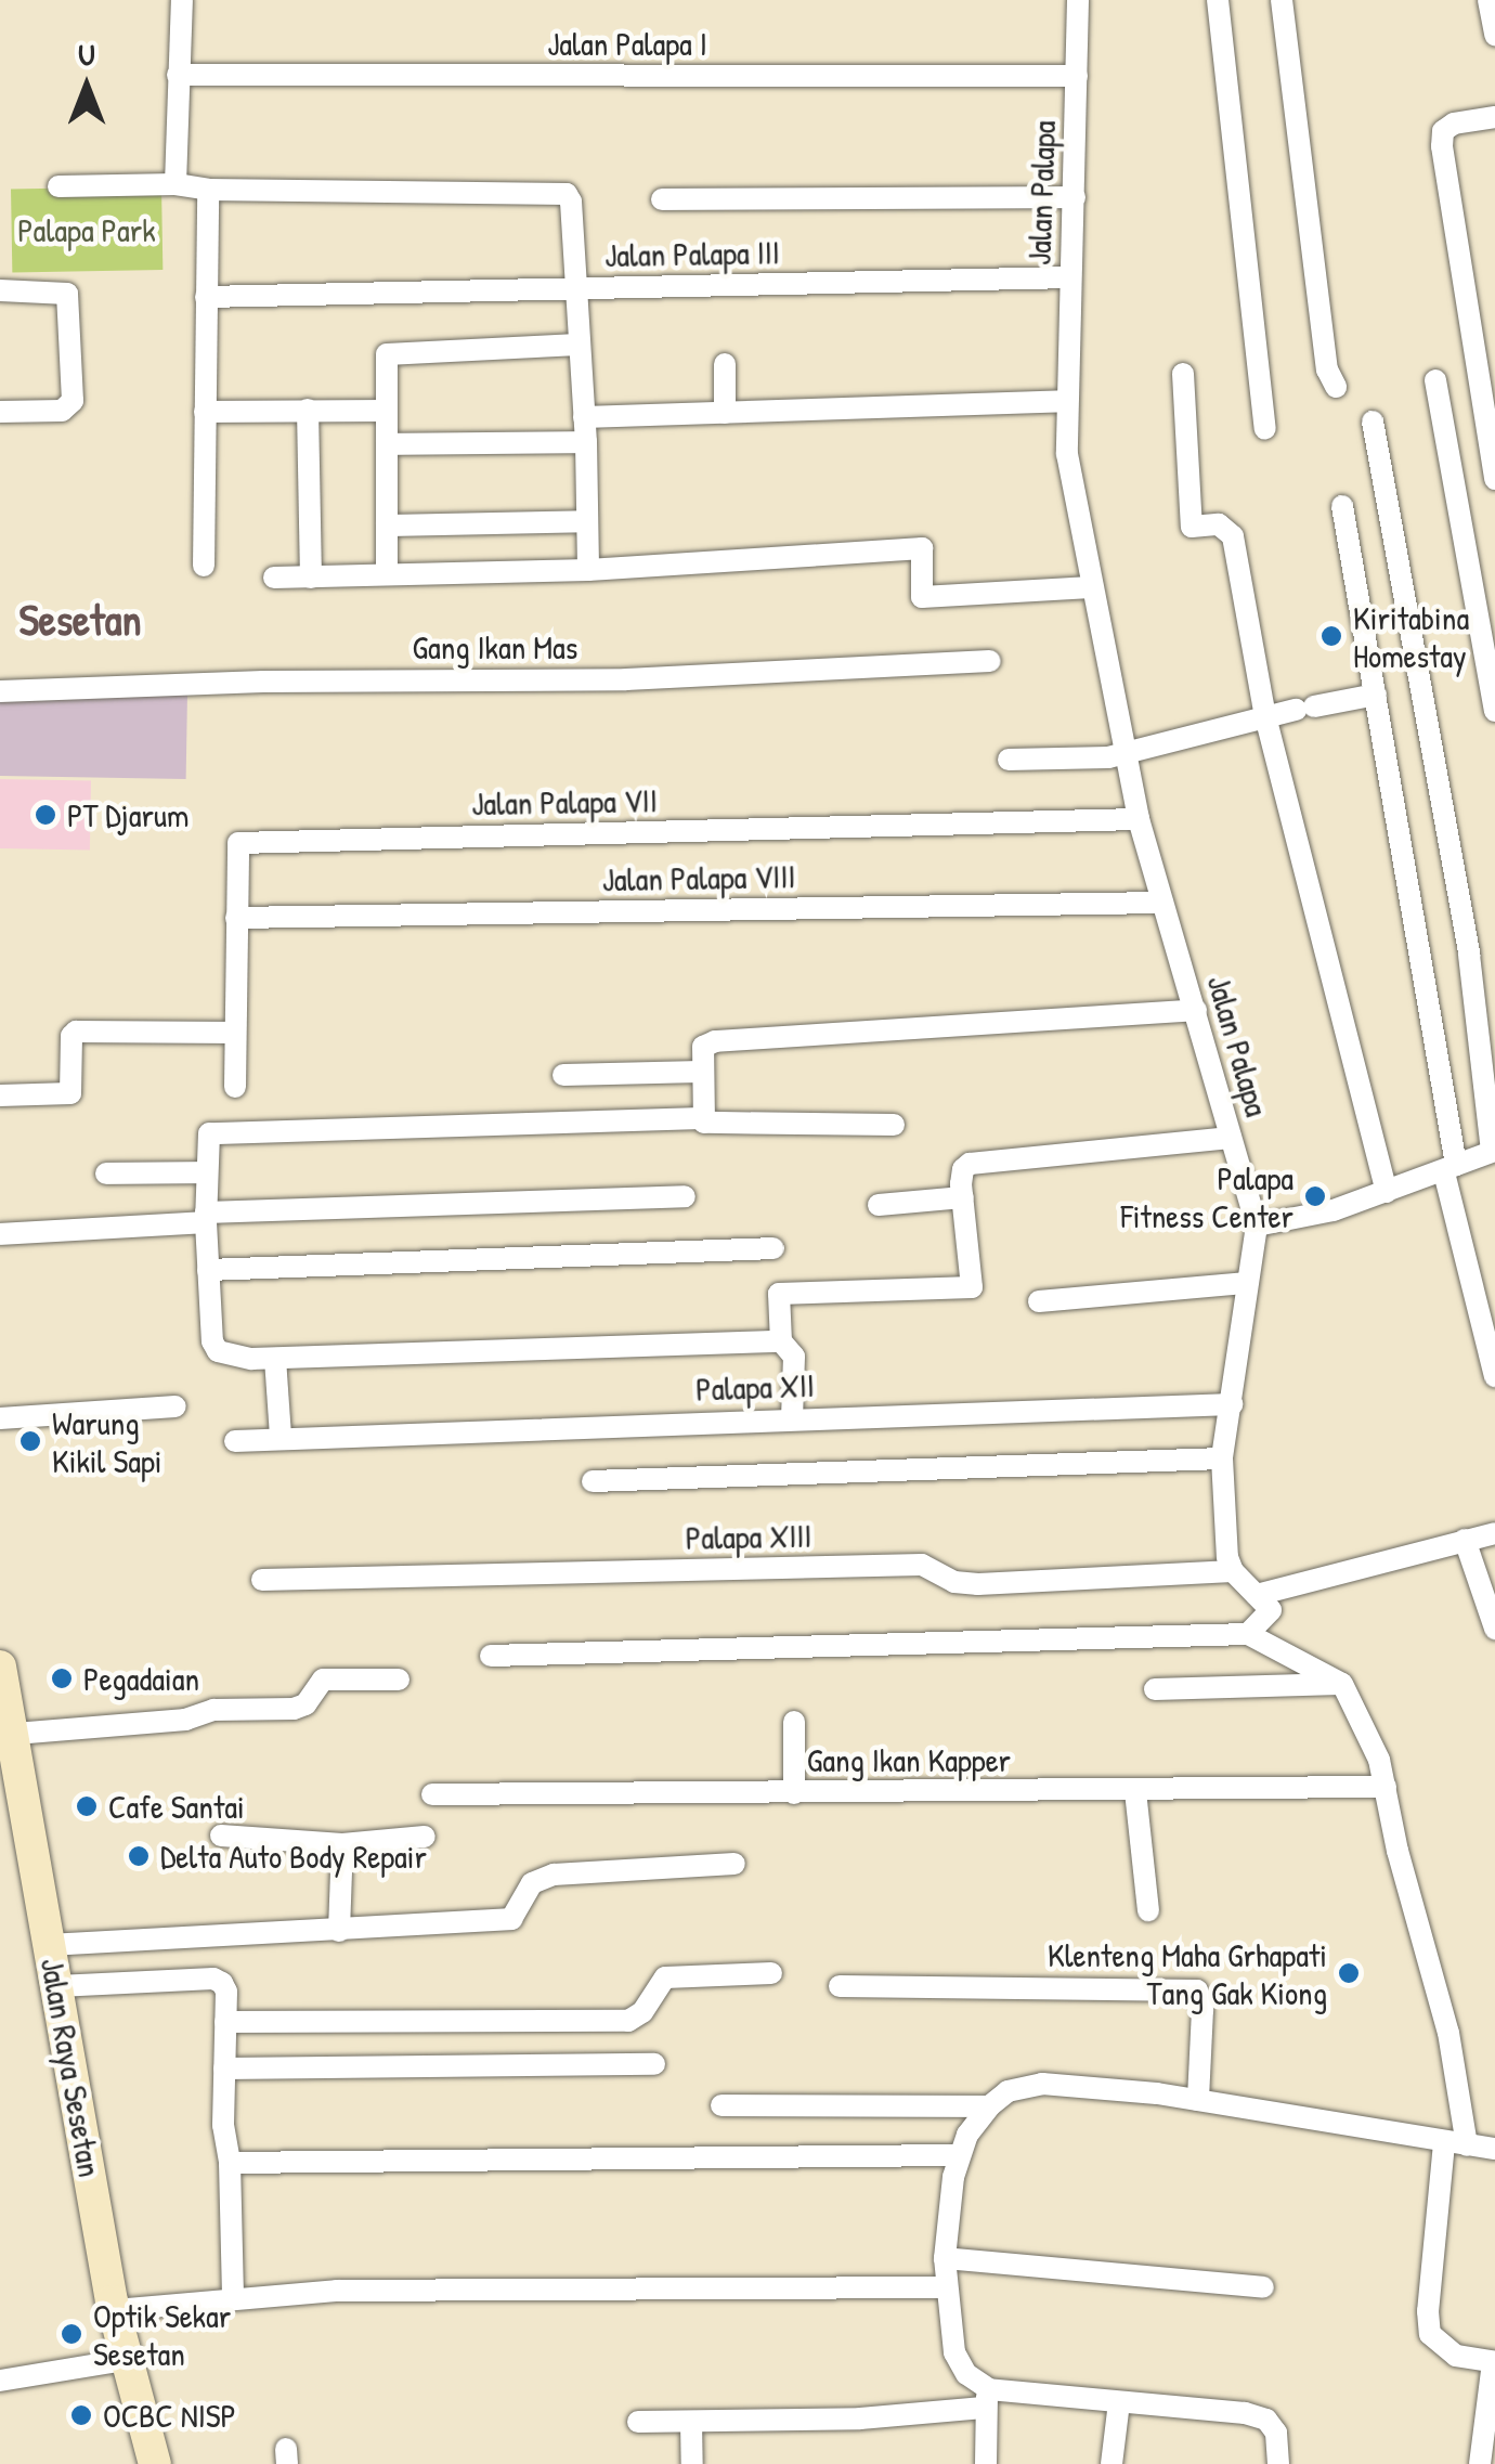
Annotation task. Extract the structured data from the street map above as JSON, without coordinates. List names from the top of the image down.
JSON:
{
  "streets": {
    "main road": ["Jalan Raya Sesetan"],
    "street": [
      "Jalan Palapa I",
      "Jalan Palapa",
      "Jalan Palapa III",
      "Gang Ikan Mas",
      "Jalan Palapa VII",
      "Jalan Palapa VIII",
      "Palapa XII",
      "Palapa XIII",
      "Gang Ikan Kapper"
    ]
  },
  "crossings": [
    ["Jalan Palapa I", "Jalan Palapa"],
    ["Jalan Palapa", "Jalan Palapa III"],
    ["Jalan Palapa", "Jalan Palapa VII"],
    ["Jalan Palapa", "Jalan Palapa VIII"],
    ["Jalan Palapa", "Palapa XII"],
    ["Jalan Palapa", "Palapa XIII"],
    ["Jalan Palapa VII", "Jalan Palapa VIII"]
  ],
  "districts": ["Sesetan"],
  "parks": ["Palapa Park"],
  "places": [
    "Kiritabina Homestay",
    "PT Djarum",
    "Palapa Fitness Center",
    "Warung Kikil Sapi",
    "Pegadaian",
    "Cafe Santai",
    "Delta Auto Body Repair",
    "Klenteng Maha Grhapati Tang Gak Kiong",
    "Optik Sekar Sesetan",
    "OCBC NISP"
  ],
  "north": "top"
}
